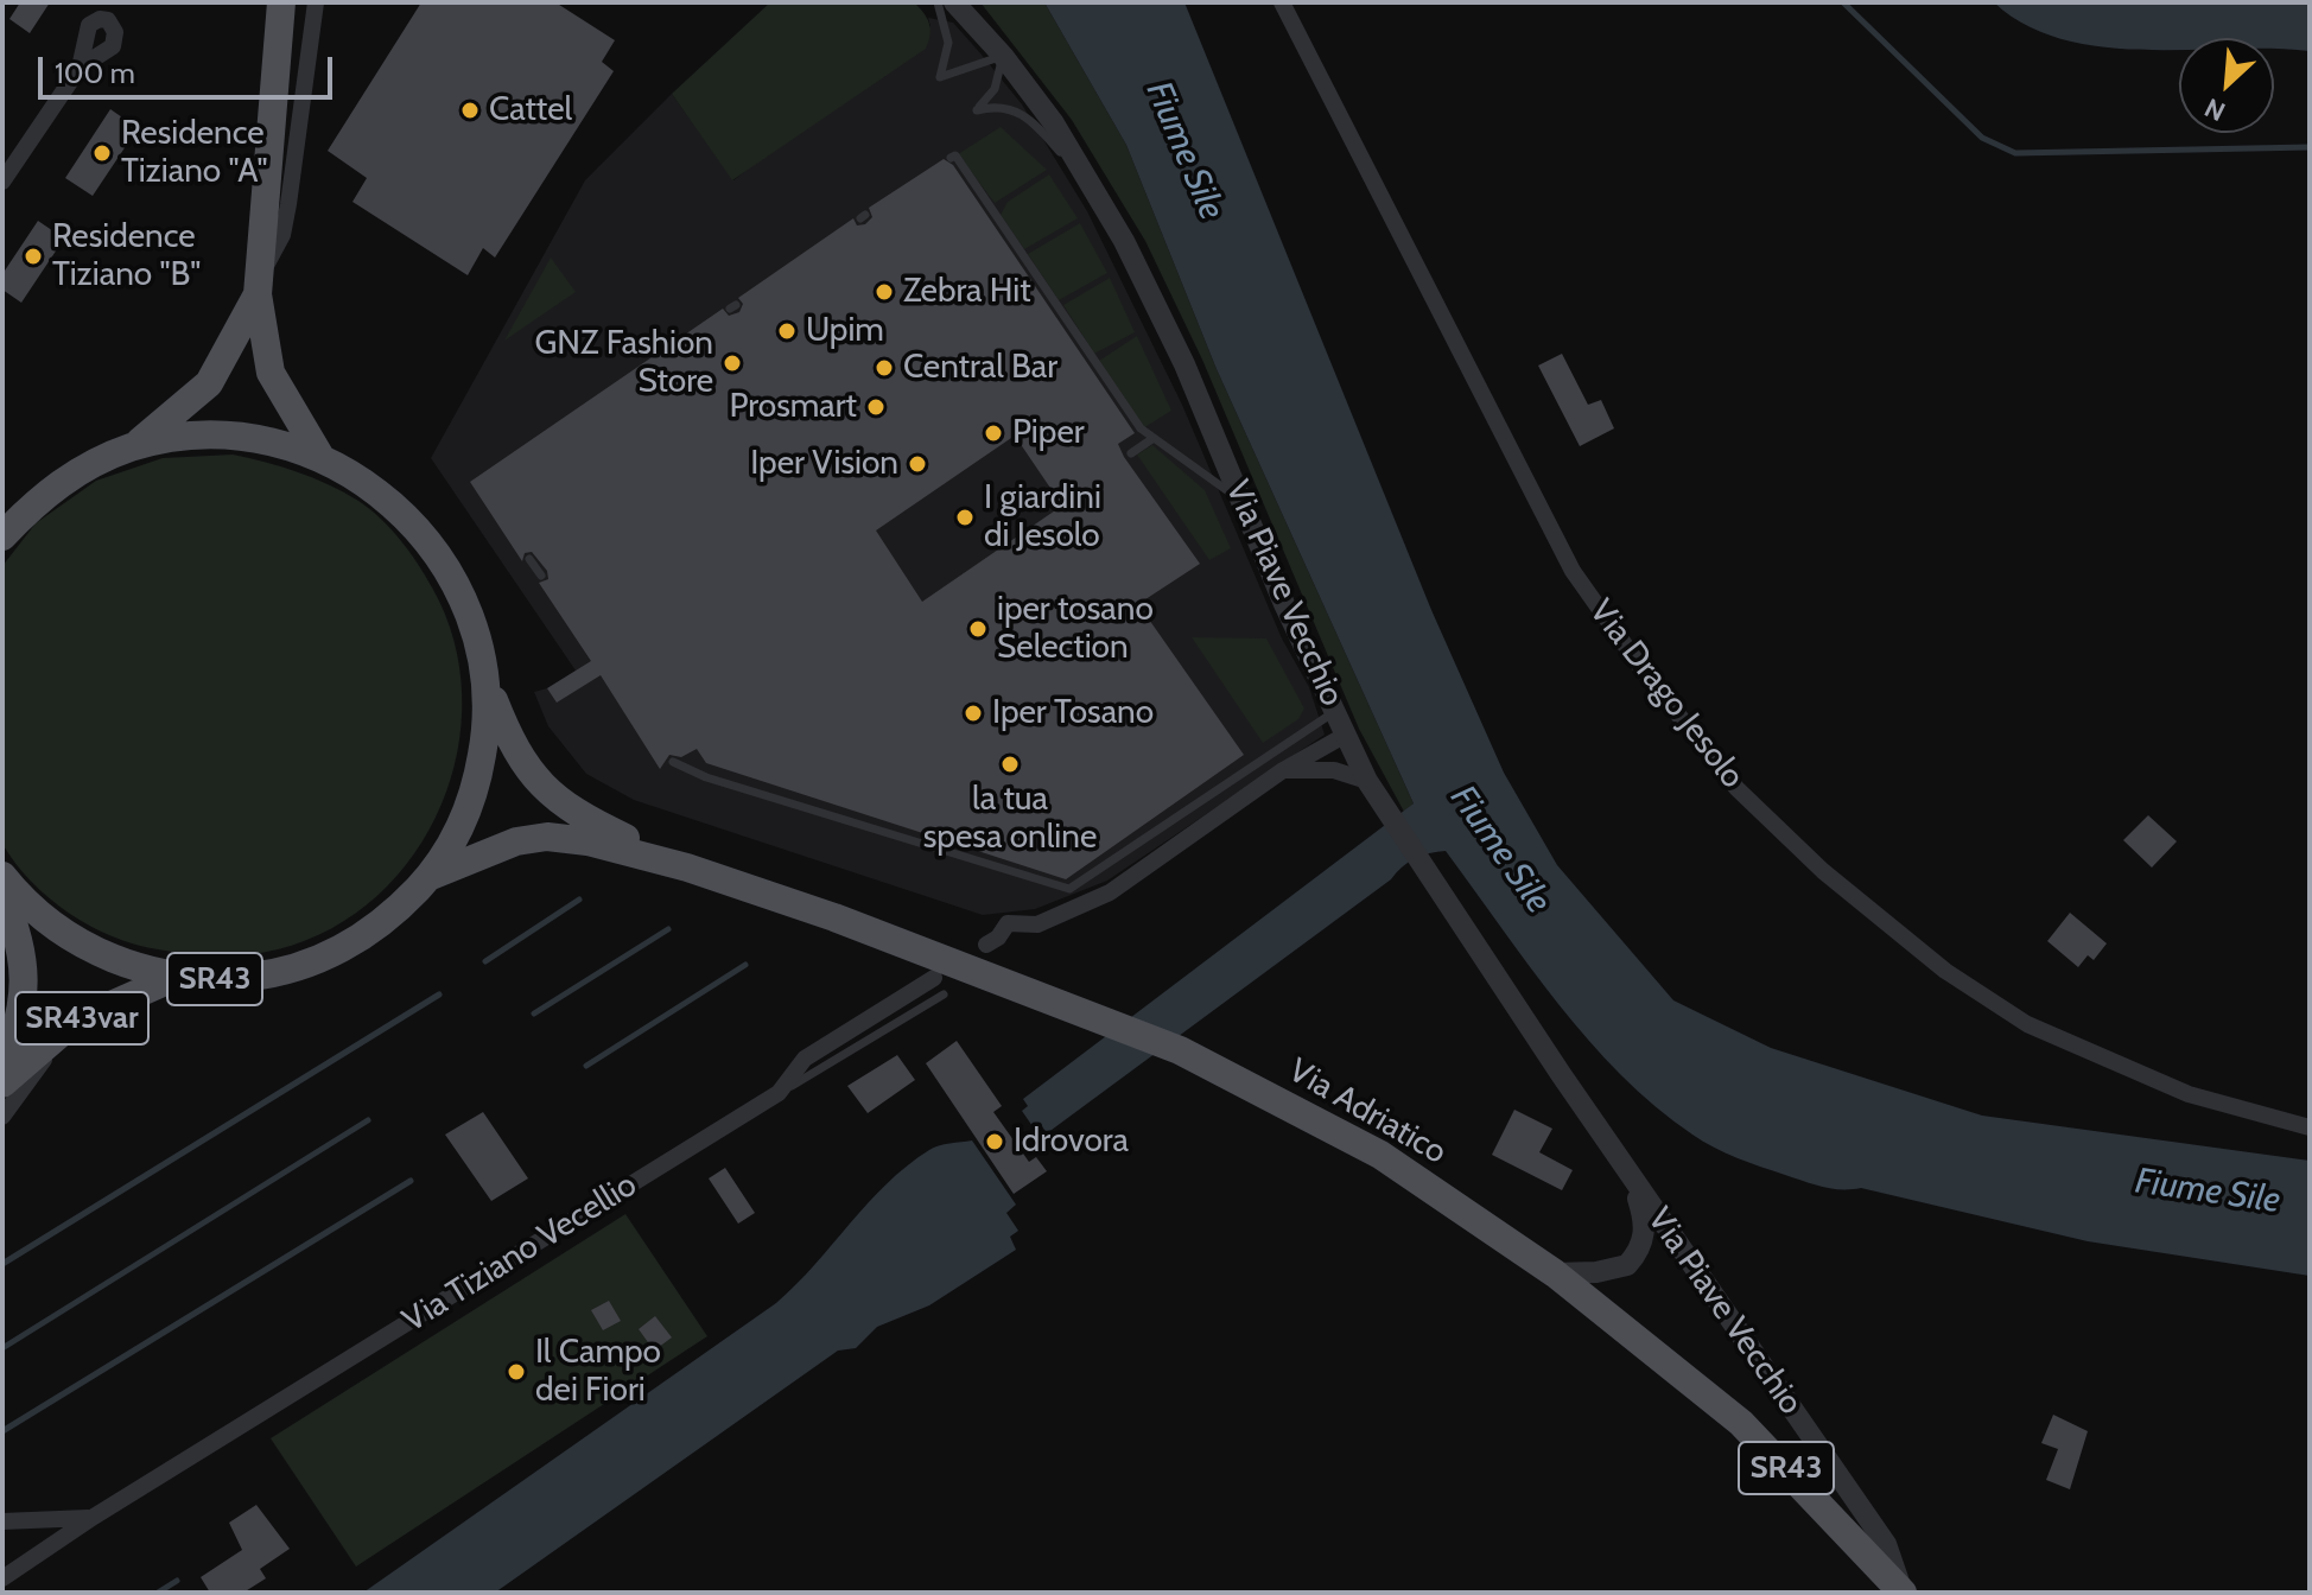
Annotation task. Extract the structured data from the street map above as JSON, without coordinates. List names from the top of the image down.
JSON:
{
  "streets": {
    "main road": ["SR43", "SR43var", "Via Adriatico"],
    "street": ["Via Piave Vecchio", "Via Drago Jesolo", "Via Tiziano Vecellio"]
  },
  "crossings": [
    ["Via Piave Vecchio", "Via Adriatico"],
    ["SR43", "SR43var"],
    ["SR43", "Via Adriatico"]
  ],
  "water": ["Fiume Sile"],
  "places": [
    "Cattel",
    "Residence Tiziano \"A\"",
    "Residence Tiziano \"B\"",
    "Zebra Hit",
    "Upim",
    "GNZ Fashion Store",
    "Central Bar",
    "Prosmart",
    "Piper",
    "Iper Vision",
    "I giardini di Jesolo",
    "iper tosano Selection",
    "Iper Tosano",
    "la tua spesa online",
    "Idrovora",
    "Il Campo dei Fiori"
  ],
  "scale_bar": "100 m",
  "north": "bottom left"
}
